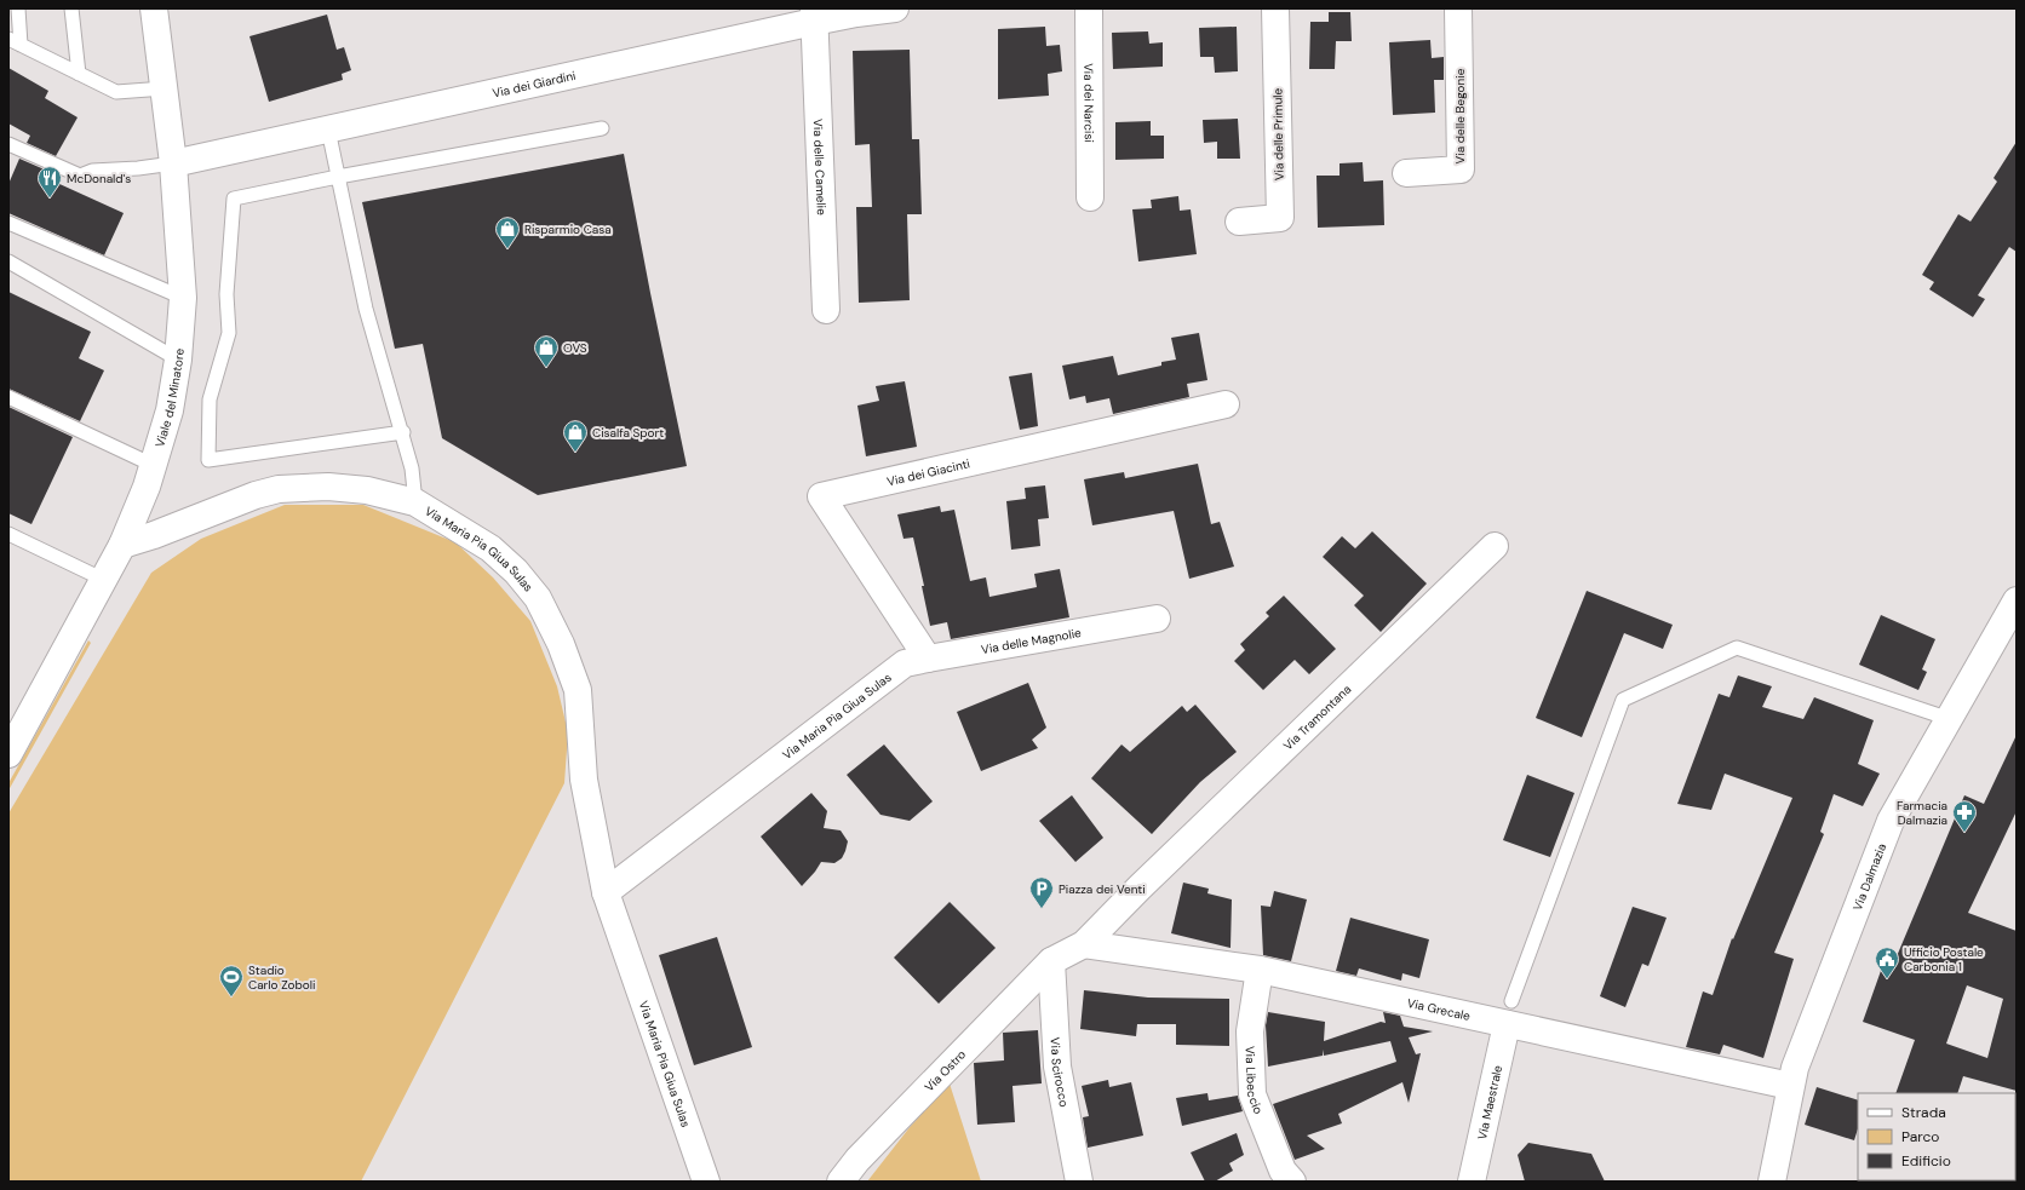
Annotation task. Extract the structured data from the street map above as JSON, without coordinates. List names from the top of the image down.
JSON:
{
  "streets": {
    "street": [
      "Via dei Giardini",
      "Via dei Narcisi",
      "Via delle Begonie",
      "Via delle Primule",
      "Via delle Camelie",
      "Viale del Minatore",
      "Via dei Giacinti",
      "Via Maria Pia Giua Sulas",
      "Via delle Magnolie",
      "Via Tramontana",
      "Via Dalmazia",
      "Via Grecale",
      "Via Ostro",
      "Via Scirocco",
      "Via Libeccio",
      "Via Maestrale"
    ]
  },
  "crossings": [
    ["Via dei Giardini", "Via delle Camelie"],
    ["Via dei Giardini", "Viale del Minatore"],
    ["Viale del Minatore", "Via Maria Pia Giua Sulas"],
    ["Via dei Giacinti", "Via Maria Pia Giua Sulas"],
    ["Via dei Giacinti", "Via delle Magnolie"],
    ["Via Maria Pia Giua Sulas", "Via delle Magnolie"],
    ["Via Tramontana", "Via Grecale"],
    ["Via Dalmazia", "Via Grecale"],
    ["Via Grecale", "Via Libeccio"],
    ["Via Grecale", "Via Maestrale"],
    ["Via Ostro", "Via Scirocco"]
  ],
  "places": {
    "restaurant": ["McDonald's"],
    "shop": ["Risparmio Casa", "OVS", "Cisalfa Sport"],
    "pharmacy": ["Farmacia Dalmazia"],
    "parking": ["Piazza dei Venti"],
    "public building": ["Ufficio Postale Carbonia 1"],
    "sports": ["Stadio Carlo Zoboli"]
  },
  "legend": ["Strada", "Parco", "Edificio"]
}
